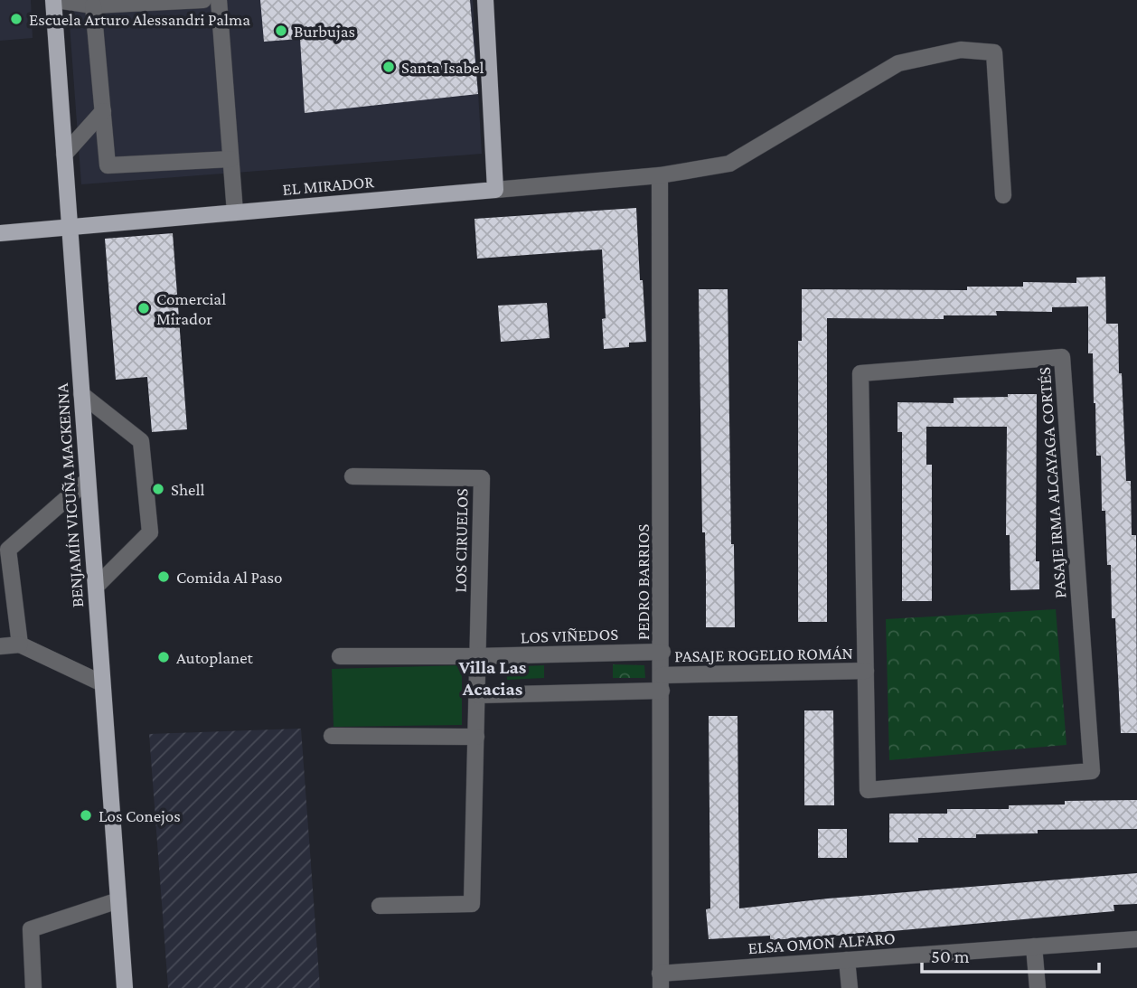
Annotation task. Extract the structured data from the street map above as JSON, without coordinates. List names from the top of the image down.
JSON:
{
  "streets": {
    "main road": ["EL MIRADOR", "BENJAMÍN VICUÑA MACKENNA"],
    "street": [
      "PASAJE IRMA ALCAYAGA CORTÉS",
      "LOS CIRUELOS",
      "PEDRO BARRIOS",
      "LOS VIÑEDOS",
      "PASAJE ROGELIO ROMÁN",
      "ELSA OMON ALFARO"
    ]
  },
  "crossings": [
    ["EL MIRADOR", "BENJAMÍN VICUÑA MACKENNA"],
    ["EL MIRADOR", "PEDRO BARRIOS"],
    ["PASAJE IRMA ALCAYAGA CORTÉS", "PASAJE ROGELIO ROMÁN"],
    ["LOS CIRUELOS", "LOS VIÑEDOS"],
    ["PEDRO BARRIOS", "LOS VIÑEDOS"],
    ["PEDRO BARRIOS", "PASAJE ROGELIO ROMÁN"],
    ["PEDRO BARRIOS", "ELSA OMON ALFARO"]
  ],
  "districts": ["Villa Las Acacias"],
  "places": [
    "Escuela Arturo Alessandri Palma",
    "Burbujas",
    "Santa Isabel",
    "Comercial Mirador",
    "Shell",
    "Comida Al Paso",
    "Autoplanet",
    "Los Conejos"
  ],
  "scale_bar": "50 m"
}
